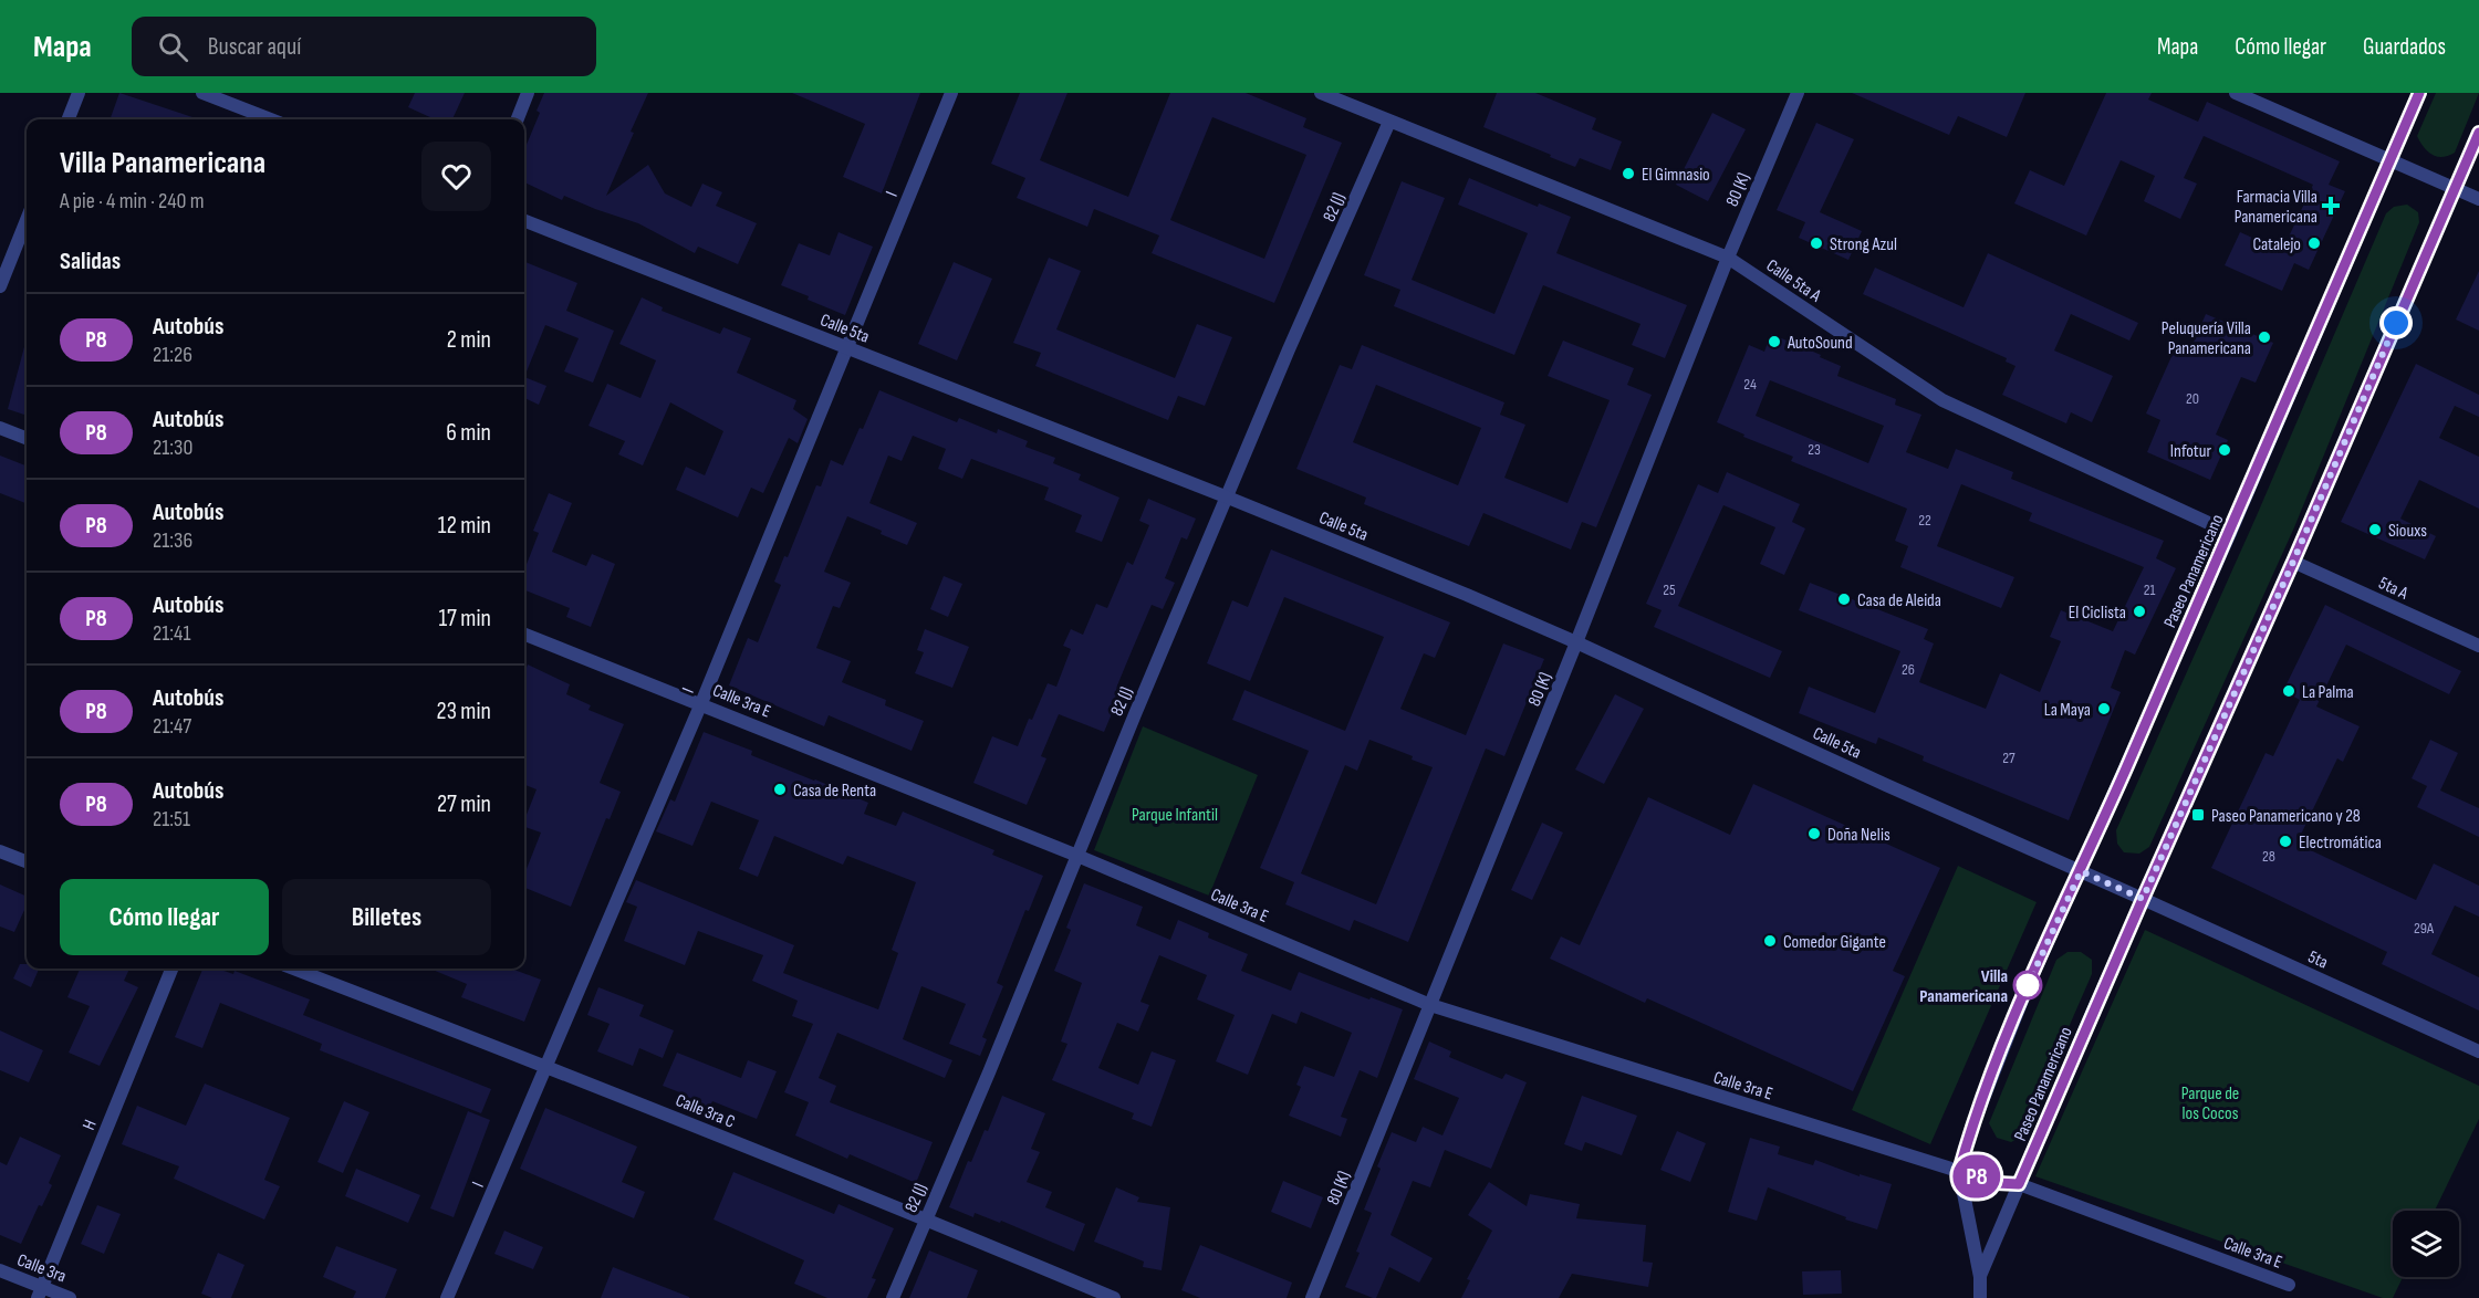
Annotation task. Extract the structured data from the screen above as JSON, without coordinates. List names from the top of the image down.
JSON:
{
  "streets": {
    "street": [
      "80 (K)",
      "I",
      "82 (J)",
      "Calle 5ta A",
      "Calle 5ta",
      "Paseo Panamericano",
      "5ta A",
      "Calle 3ra E",
      "5ta",
      "Calle 3ra C",
      "H",
      "Calle 3ra"
    ]
  },
  "crossings": [
    ["80 (K)", "Calle 5ta A"],
    ["80 (K)", "Calle 5ta"],
    ["80 (K)", "Calle 3ra E"],
    ["I", "Calle 5ta"],
    ["I", "Calle 3ra E"],
    ["I", "Calle 3ra C"],
    ["82 (J)", "Calle 5ta A"],
    ["82 (J)", "Calle 5ta"],
    ["82 (J)", "Calle 3ra E"],
    ["82 (J)", "Calle 3ra C"],
    ["Calle 5ta A", "Paseo Panamericano"],
    ["Calle 5ta", "Paseo Panamericano"],
    ["Calle 5ta", "5ta"],
    ["Paseo Panamericano", "5ta A"],
    ["Paseo Panamericano", "Calle 3ra E"],
    ["Paseo Panamericano", "5ta"],
    ["H", "Calle 3ra"]
  ],
  "parks": ["Parque Infantil", "Parque de los Cocos"],
  "places": {
    "other": [
      "El Gimnasio",
      "Strong Azul",
      "Catalejo",
      "Peluquería Villa Panamericana",
      "AutoSound",
      "Infotur",
      "Siouxs",
      "Casa de Aleida",
      "El Ciclista",
      "La Palma",
      "La Maya",
      "Casa de Renta",
      "Doña Nelis",
      "Electromática",
      "Comedor Gigante",
      "Villa Panamericana"
    ],
    "health": ["Farmacia Villa Panamericana"],
    "transit": ["Paseo Panamericano y 28"]
  },
  "lines": ["bus line P8"],
  "house_numbers": [
    "24",
    "20",
    "23",
    "22",
    "25",
    "21",
    "26",
    "27",
    "28",
    "29A"
  ],
  "page": {
    "header": "Mapa",
    "search": "Buscar aquí",
    "nav": ["Mapa", "Cómo llegar", "Guardados"],
    "on_map": "P8",
    "heading": [
      ["Villa Panamericana", "A pie · 4 min · 240 m"],
      "Salidas"
    ],
    "list": [
      {
        "mark": "P8",
        "name": "Autobús",
        "note": "21:26",
        "value": "2 min"
      },
      {
        "mark": "P8",
        "name": "Autobús",
        "note": "21:30",
        "value": "6 min"
      },
      {
        "mark": "P8",
        "name": "Autobús",
        "note": "21:36",
        "value": "12 min"
      },
      {
        "mark": "P8",
        "name": "Autobús",
        "note": "21:41",
        "value": "17 min"
      },
      {
        "mark": "P8",
        "name": "Autobús",
        "note": "21:47",
        "value": "23 min"
      },
      {
        "mark": "P8",
        "name": "Autobús",
        "note": "21:51",
        "value": "27 min"
      }
    ],
    "buttons": ["Cómo llegar", "Billetes"]
  }
}
